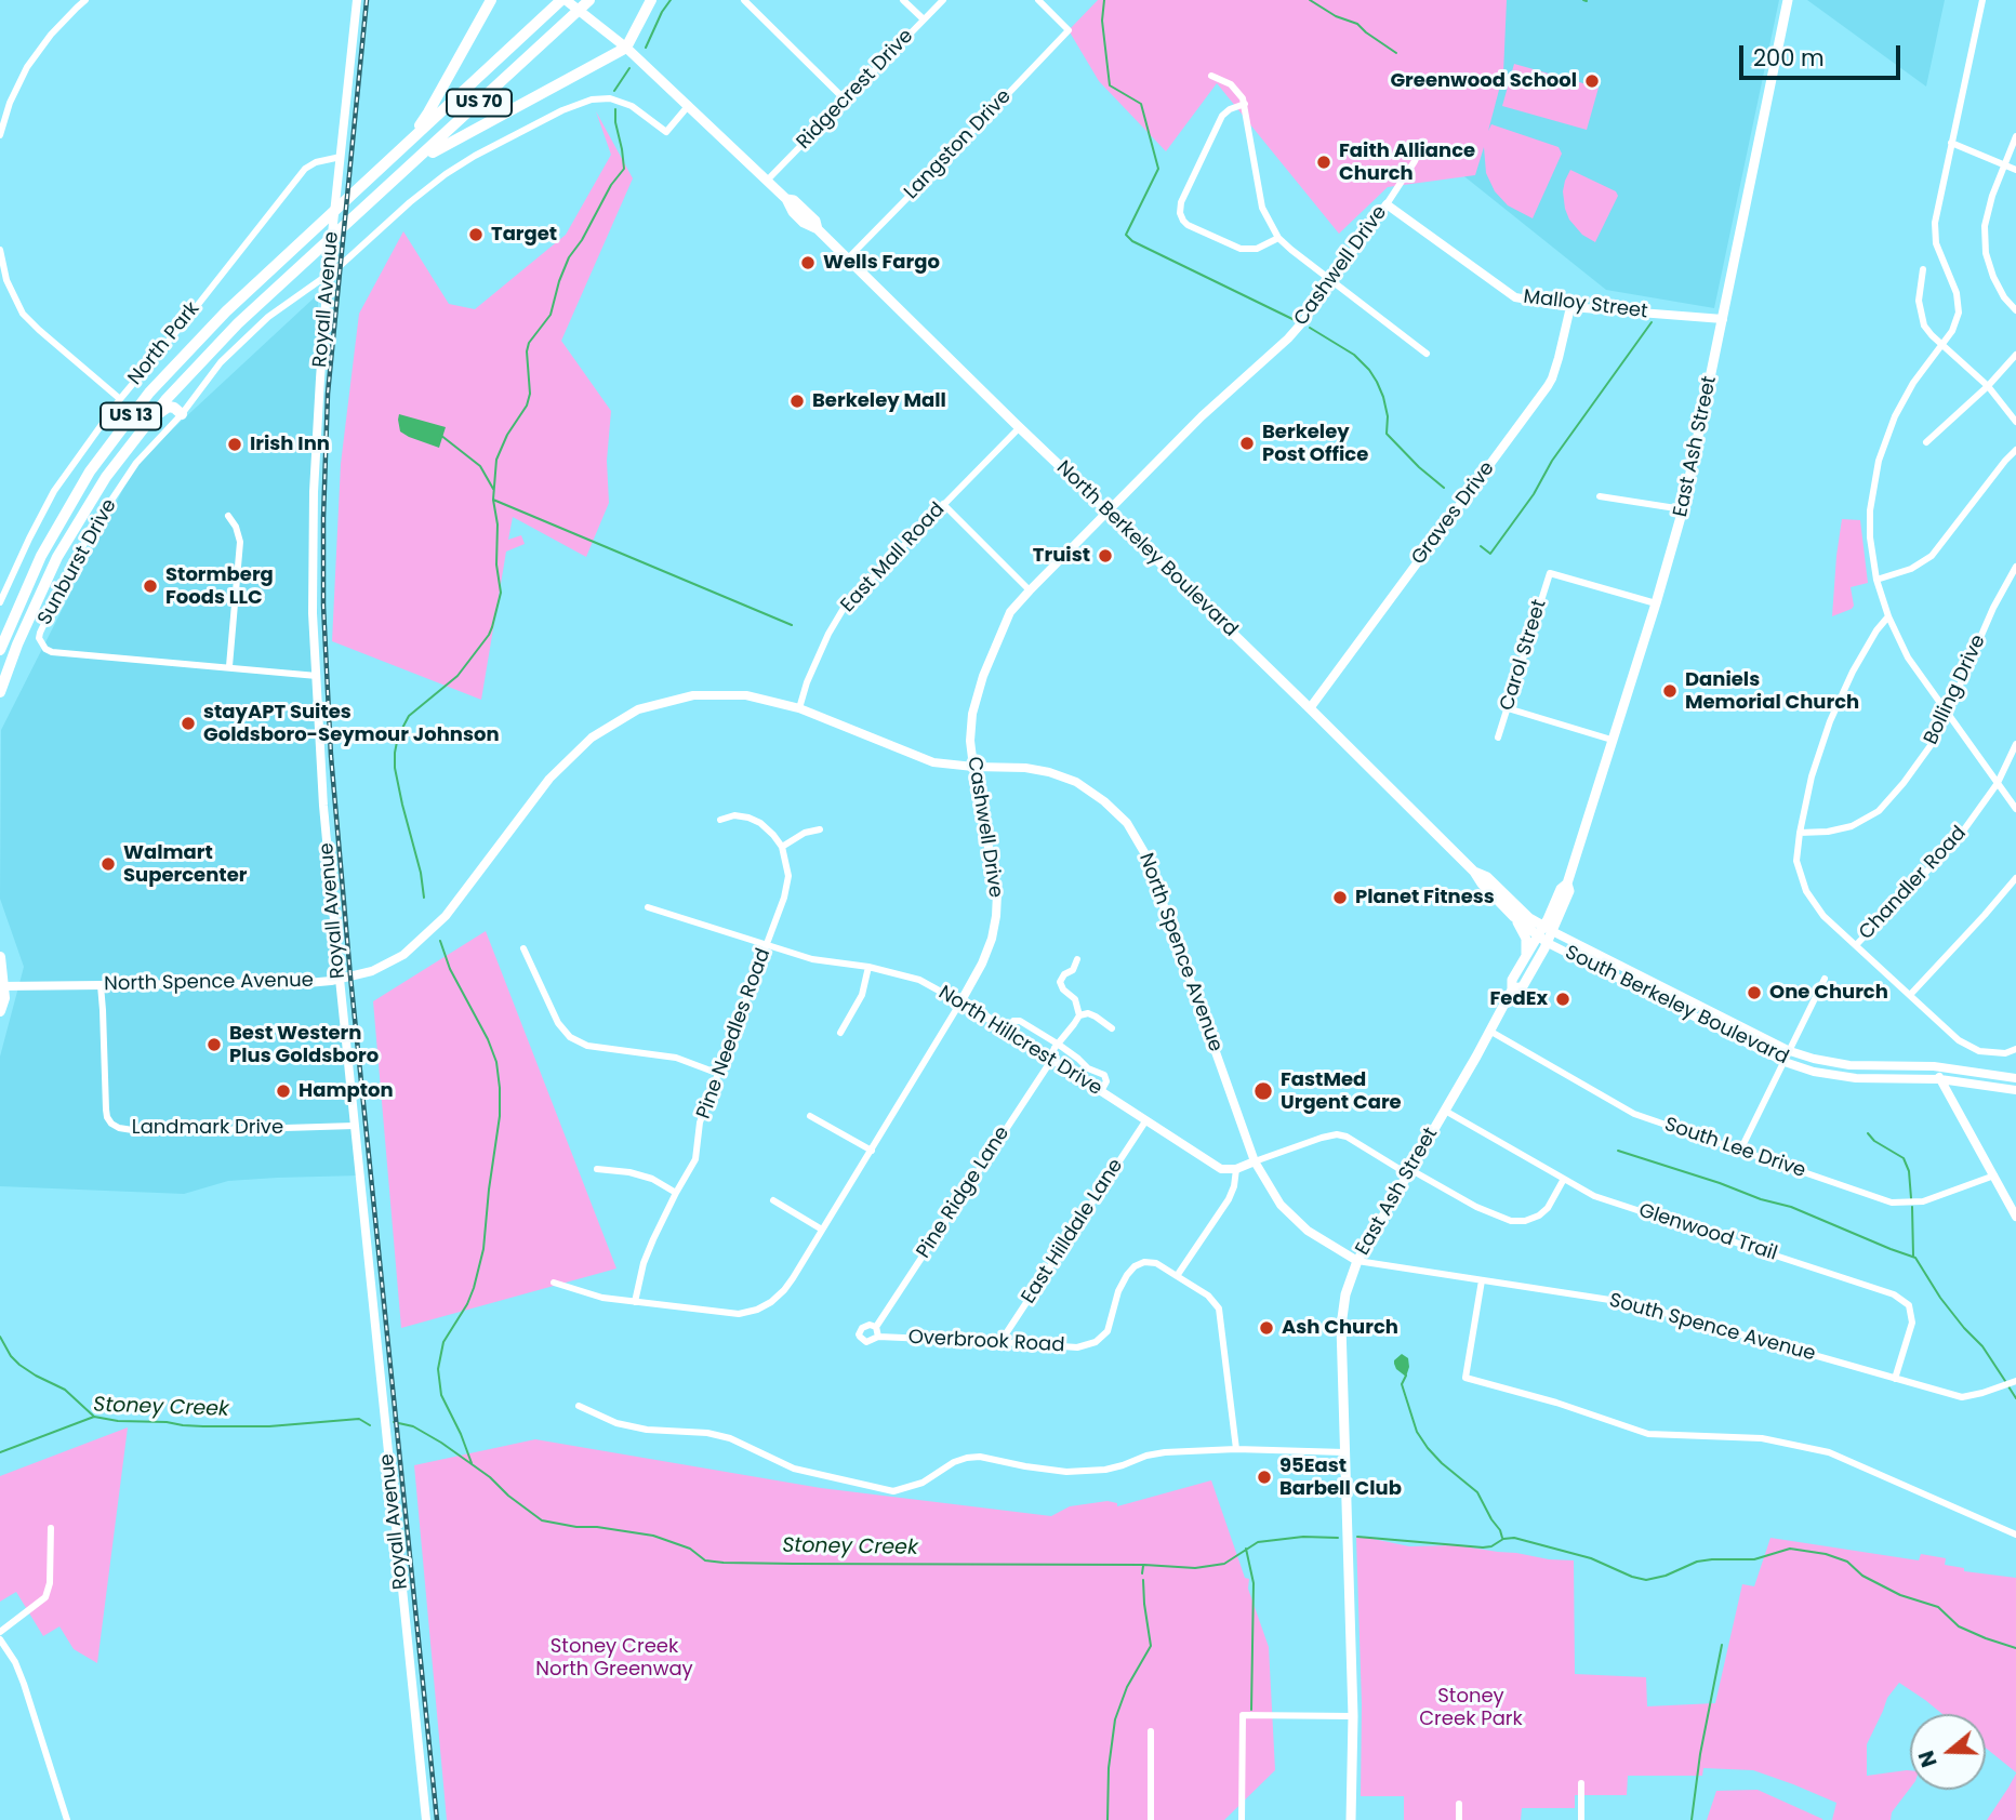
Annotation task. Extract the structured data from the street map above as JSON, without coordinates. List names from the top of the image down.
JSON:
{
  "streets": {
    "highway": ["US 70", "US 13"],
    "main road": ["East Ash Street", "North Berkeley Boulevard"],
    "street": [
      "Ridgecrest Drive",
      "Langston Drive",
      "Cashwell Drive",
      "Royall Avenue",
      "Malloy Street",
      "North Park",
      "Graves Drive",
      "East Mall Road",
      "Sunburst Drive",
      "Carol Street",
      "Bolling Drive",
      "Chandler Road",
      "North Spence Avenue",
      "South Berkeley Boulevard",
      "Pine Needles Road",
      "North Hillcrest Drive",
      "Landmark Drive",
      "South Lee Drive",
      "Pine Ridge Lane",
      "East Hilldale Lane",
      "Glenwood Trail",
      "South Spence Avenue",
      "Overbrook Road"
    ]
  },
  "crossings": [
    ["Ridgecrest Drive", "North Berkeley Boulevard"],
    ["US 70", "US 13"],
    ["US 70", "North Berkeley Boulevard"],
    ["Langston Drive", "North Berkeley Boulevard"],
    ["Cashwell Drive", "Malloy Street"],
    ["Cashwell Drive", "North Berkeley Boulevard"],
    ["Cashwell Drive", "North Spence Avenue"],
    ["Cashwell Drive", "Pine Needles Road"],
    ["Cashwell Drive", "North Hillcrest Drive"],
    ["Royall Avenue", "North Park"],
    ["Royall Avenue", "Sunburst Drive"],
    ["Royall Avenue", "North Spence Avenue"],
    ["Royall Avenue", "Landmark Drive"],
    ["Malloy Street", "East Ash Street"],
    ["Malloy Street", "Graves Drive"],
    ["US 13", "North Berkeley Boulevard"],
    ["East Ash Street", "North Berkeley Boulevard"],
    ["East Ash Street", "Carol Street"],
    ["East Ash Street", "North Spence Avenue"],
    ["East Ash Street", "South Berkeley Boulevard"],
    ["East Ash Street", "South Lee Drive"],
    ["East Ash Street", "Glenwood Trail"],
    ["East Ash Street", "South Spence Avenue"],
    ["Graves Drive", "North Berkeley Boulevard"],
    ["North Berkeley Boulevard", "East Mall Road"],
    ["North Berkeley Boulevard", "Sunburst Drive"],
    ["North Berkeley Boulevard", "South Berkeley Boulevard"],
    ["East Mall Road", "North Spence Avenue"],
    ["North Spence Avenue", "Landmark Drive"],
    ["North Spence Avenue", "South Spence Avenue"],
    ["Pine Needles Road", "North Hillcrest Drive"],
    ["North Hillcrest Drive", "Pine Ridge Lane"],
    ["North Hillcrest Drive", "East Hilldale Lane"],
    ["Pine Ridge Lane", "Overbrook Road"],
    ["East Hilldale Lane", "Overbrook Road"],
    ["Glenwood Trail", "South Spence Avenue"]
  ],
  "water": ["Stoney Creek"],
  "parks": ["Stoney Creek North Greenway", "Stoney Creek Park"],
  "places": [
    "Greenwood School",
    "Faith Alliance Church",
    "Target",
    "Wells Fargo",
    "Berkeley Mall",
    "Berkeley Post Office",
    "Irish Inn",
    "Truist",
    "Stormberg Foods LLC",
    "Daniels Memorial Church",
    "stayAPT Suites Goldsboro-Seymour Johnson",
    "Walmart Supercenter",
    "Planet Fitness",
    "One Church",
    "FedEx",
    "Best Western Plus Goldsboro",
    "Hampton",
    "FastMed Urgent Care",
    "Ash Church",
    "95East Barbell Club"
  ],
  "scale_bar": "200 m",
  "north": "left"
}
